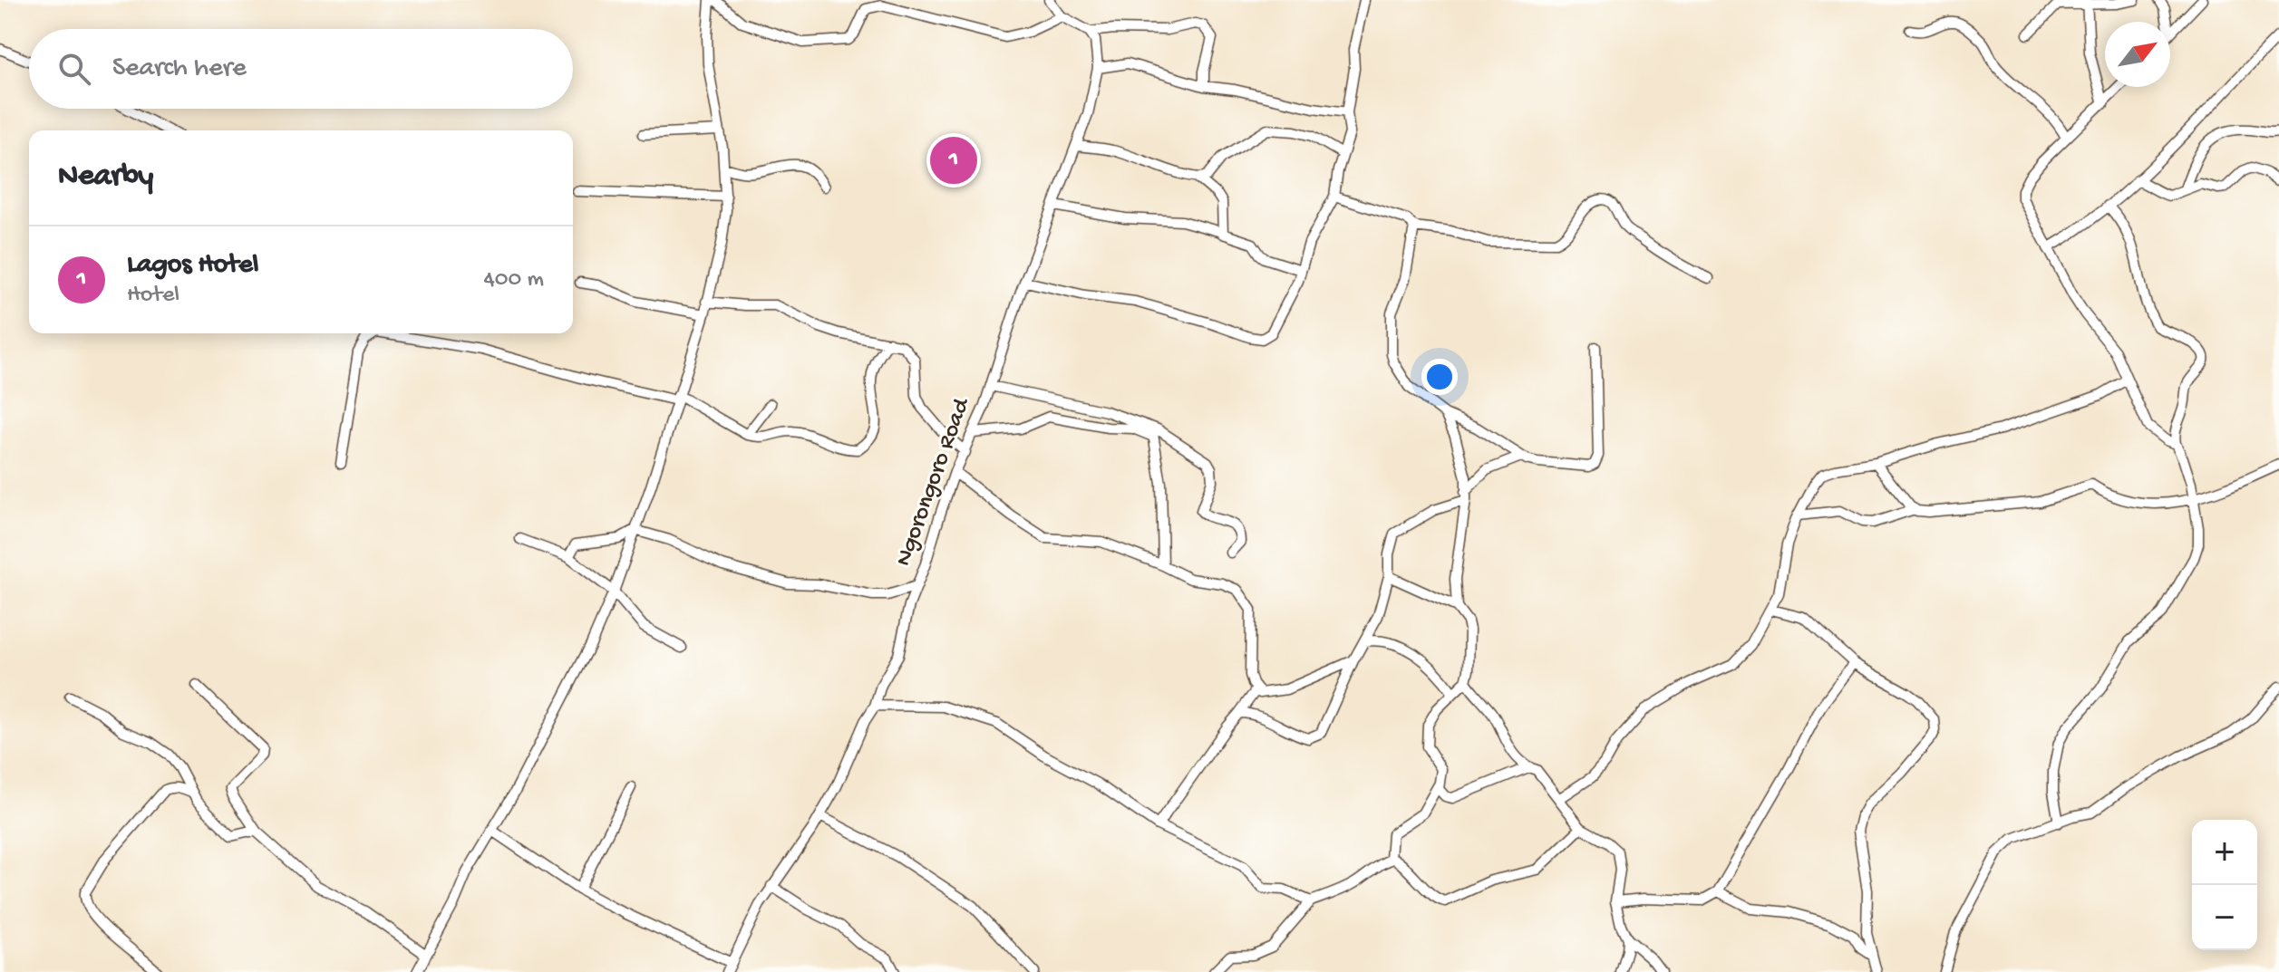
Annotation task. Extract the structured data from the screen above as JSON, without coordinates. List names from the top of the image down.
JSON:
{
  "streets": {
    "street": ["Ngorongoro Road"]
  },
  "north": "top right",
  "page": {
    "search": "Search here",
    "heading": "Nearby",
    "pins": "1",
    "list": [
      {
        "mark": "1",
        "name": "Lagos Hotel",
        "note": "Hotel",
        "value": "400 m"
      }
    ],
    "map_buttons": ["+", "−"]
  }
}
